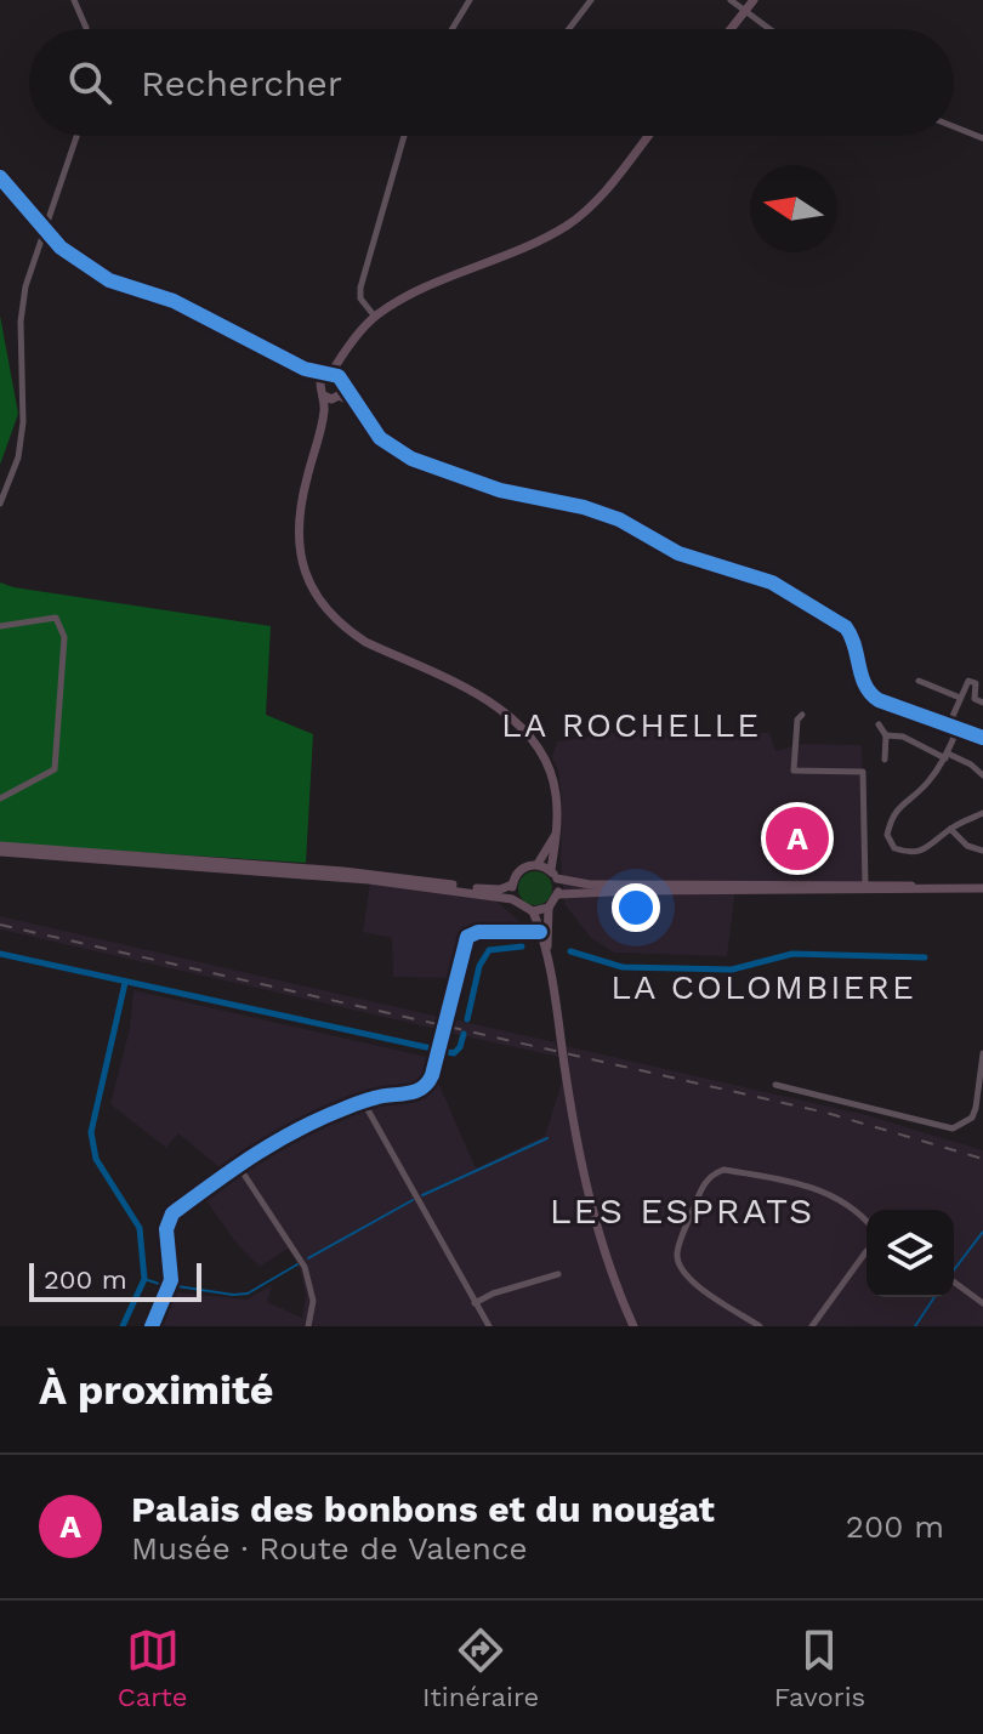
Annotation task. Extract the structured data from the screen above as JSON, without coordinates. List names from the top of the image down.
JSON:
{
  "districts": ["LA ROCHELLE", "LA COLOMBIERE", "LES ESPRATS"],
  "scale_bar": "200 m",
  "north": "left",
  "page": {
    "search": "Rechercher",
    "pins": "A",
    "scale": "200 m",
    "heading": "À proximité",
    "list": [
      {
        "mark": "A",
        "name": "Palais des bonbons et du nougat",
        "note": "Musée · Route de Valence",
        "value": "200 m"
      }
    ],
    "nav": ["Carte", "Itinéraire", "Favoris"]
  }
}
